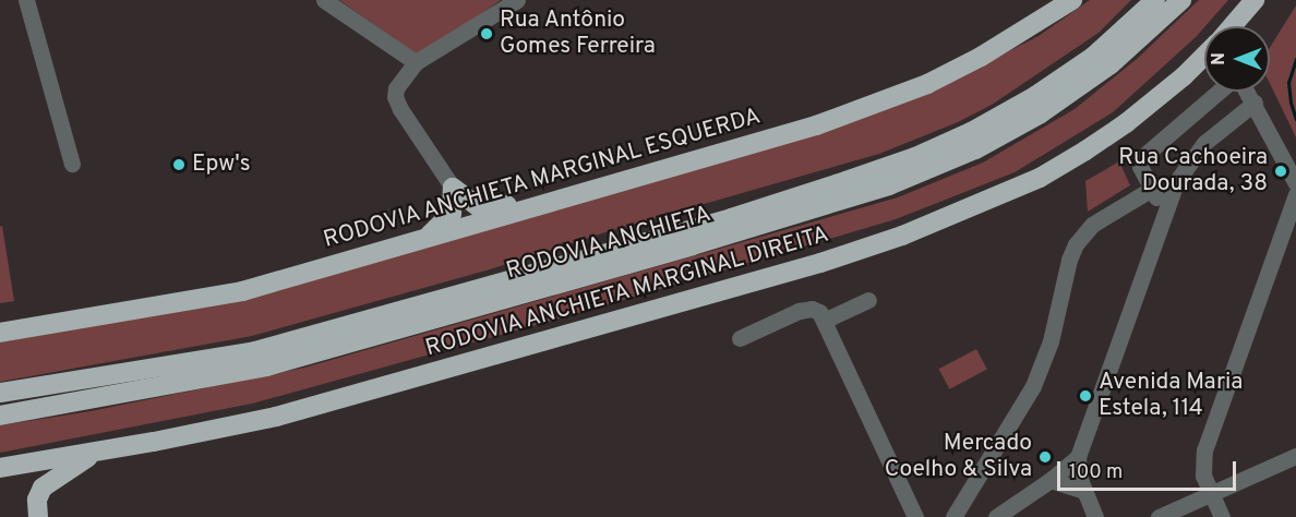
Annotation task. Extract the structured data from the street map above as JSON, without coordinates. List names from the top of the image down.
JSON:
{
  "streets": {
    "highway": ["RODOVIA ANCHIETA MARGINAL ESQUERDA", "RODOVIA ANCHIETA", "RODOVIA ANCHIETA MARGINAL DIREITA"]
  },
  "places": [
    "Rua Antônio Gomes Ferreira",
    "Epw's",
    "Rua Cachoeira Dourada, 38",
    "Avenida Maria Estela, 114",
    "Mercado Coelho & Silva"
  ],
  "scale_bar": "100 m",
  "north": "left"
}
